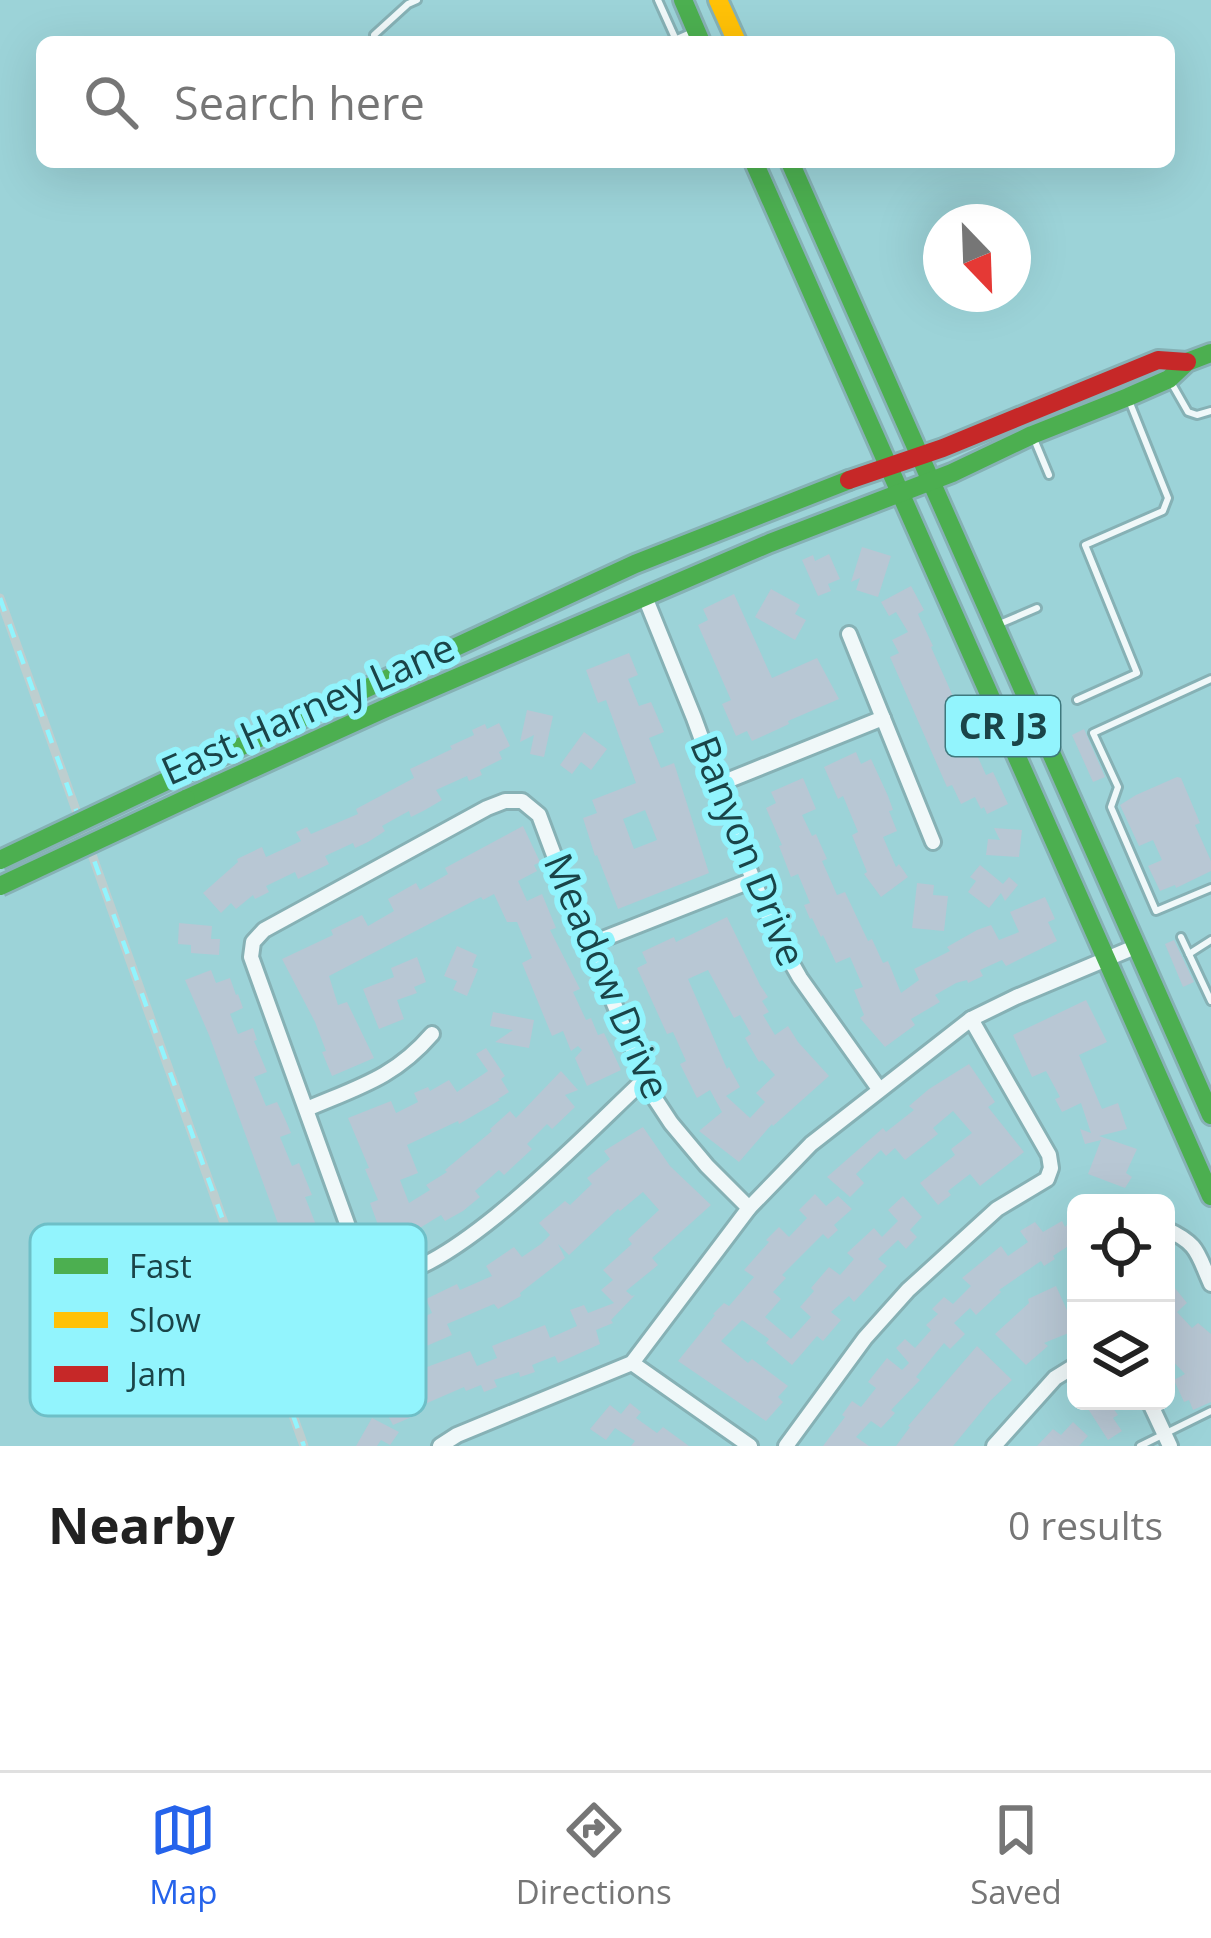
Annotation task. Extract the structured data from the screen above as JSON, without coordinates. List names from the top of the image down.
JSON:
{
  "streets": {
    "main road": ["East Harney Lane", "CR J3"],
    "street": ["Banyon Drive", "Meadow Drive"]
  },
  "crossings": [
    ["East Harney Lane", "CR J3"],
    ["East Harney Lane", "Banyon Drive"]
  ],
  "legend": ["Fast", "Slow", "Jam"],
  "north": "bottom right",
  "page": {
    "search": "Search here",
    "heading": ["Nearby", "0 results"],
    "nav": ["Map", "Directions", "Saved"]
  }
}
